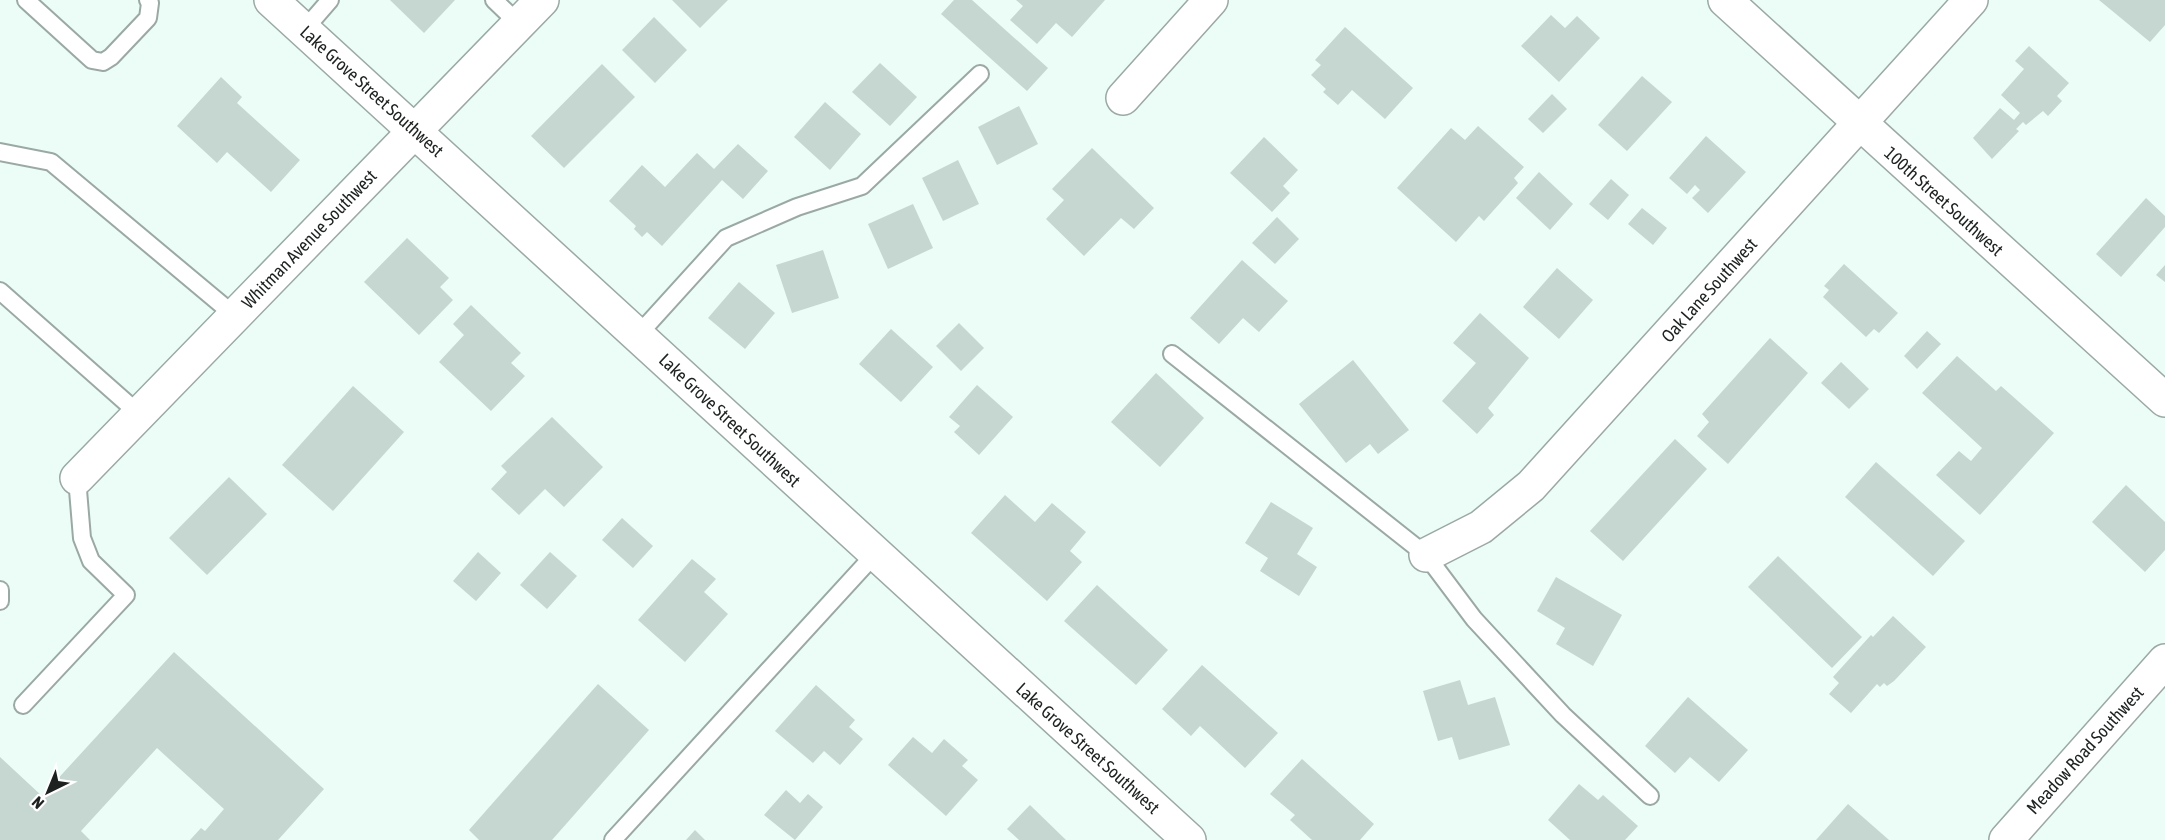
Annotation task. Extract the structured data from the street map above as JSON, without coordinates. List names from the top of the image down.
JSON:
{
  "streets": {
    "street": [
      "Lake Grove Street Southwest",
      "100th Street Southwest",
      "Whitman Avenue Southwest",
      "Oak Lane Southwest",
      "Meadow Road Southwest"
    ]
  },
  "crossings": [
    ["Lake Grove Street Southwest", "Whitman Avenue Southwest"],
    ["100th Street Southwest", "Oak Lane Southwest"]
  ],
  "north": "bottom left"
}
